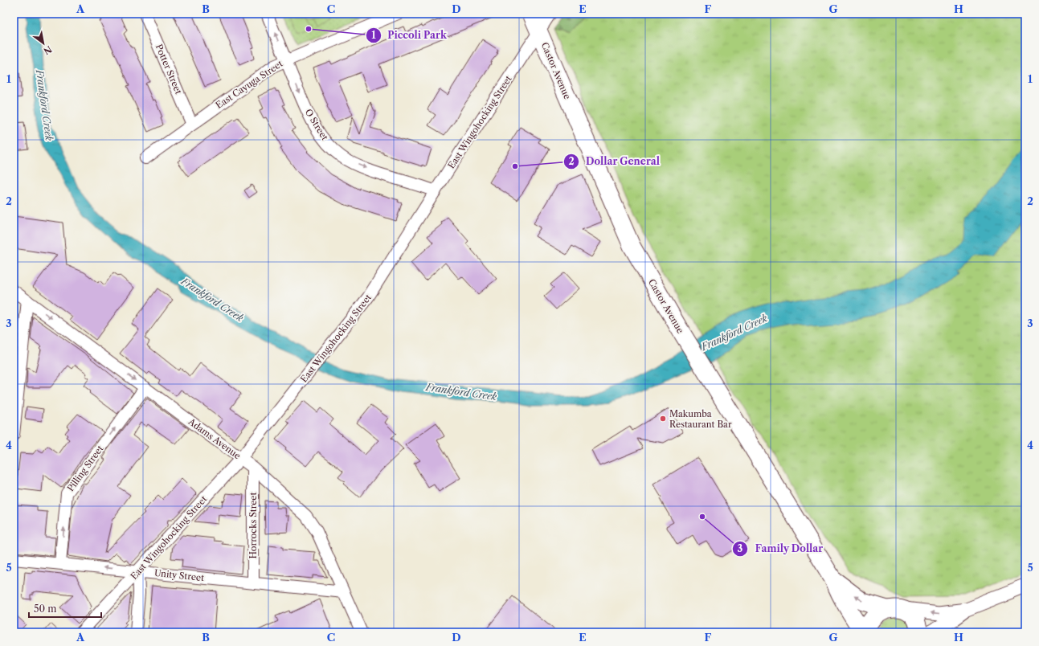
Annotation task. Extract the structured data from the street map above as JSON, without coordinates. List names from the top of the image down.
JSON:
{
  "streets": {
    "main road": ["Castor Avenue"],
    "street": [
      "Potter Street",
      "East Cayuga Street",
      "East Wingohocking Street",
      "O Street",
      "Adams Avenue",
      "Pilling Street",
      "Horrocks Street",
      "Unity Street"
    ]
  },
  "crossings": [
    ["Potter Street", "East Cayuga Street"],
    ["Castor Avenue", "East Wingohocking Street"],
    ["East Cayuga Street", "O Street"],
    ["East Wingohocking Street", "O Street"],
    ["East Wingohocking Street", "Adams Avenue"],
    ["East Wingohocking Street", "Unity Street"],
    ["Adams Avenue", "Pilling Street"],
    ["Adams Avenue", "Horrocks Street"],
    ["Adams Avenue", "Unity Street"],
    ["Pilling Street", "Unity Street"],
    ["Horrocks Street", "Unity Street"]
  ],
  "one_way": ["Pilling Street"],
  "water": ["Frankford Creek"],
  "places": [
    "Piccoli Park",
    "Dollar General",
    "Makumba Restaurant Bar",
    "Family Dollar"
  ],
  "scale_bar": "50 m",
  "north": "bottom right",
  "grid": {
    "columns": [
      "A",
      "B",
      "C",
      "D",
      "E",
      "F",
      "G",
      "H"
    ],
    "rows": [
      "1",
      "2",
      "3",
      "4",
      "5"
    ]
  }
}
